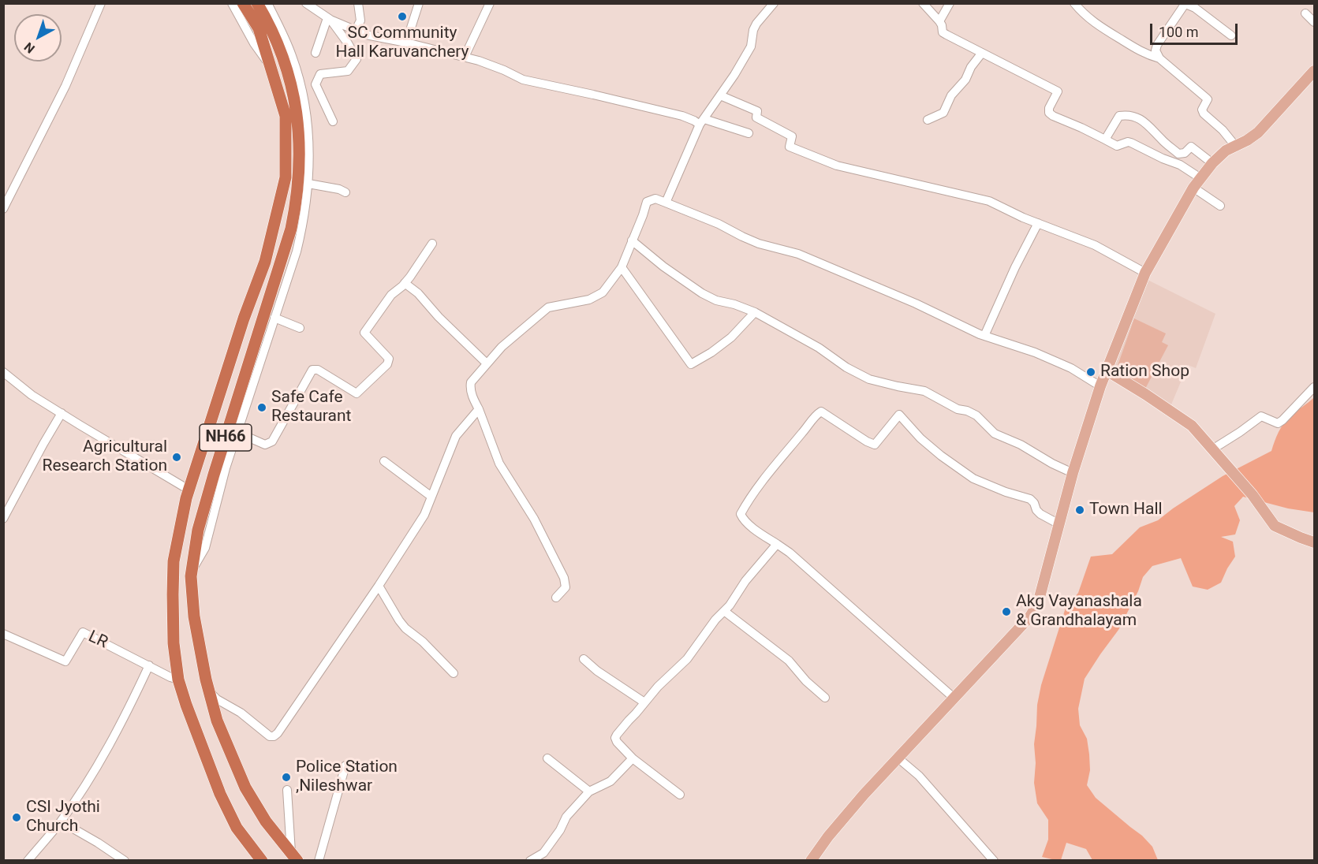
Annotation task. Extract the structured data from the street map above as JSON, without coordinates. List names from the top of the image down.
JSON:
{
  "streets": {
    "highway": ["NH66"],
    "street": ["LR"]
  },
  "crossings": [
    ["NH66", "LR"]
  ],
  "places": [
    "SC Community Hall Karuvanchery",
    "Ration Shop",
    "Safe Cafe Restaurant",
    "Agricultural Research Station",
    "Town Hall",
    "Akg Vayanashala & Grandhalayam",
    "Police Station ,Nileshwar",
    "CSI Jyothi Church"
  ],
  "scale_bar": "100 m",
  "north": "bottom left"
}
